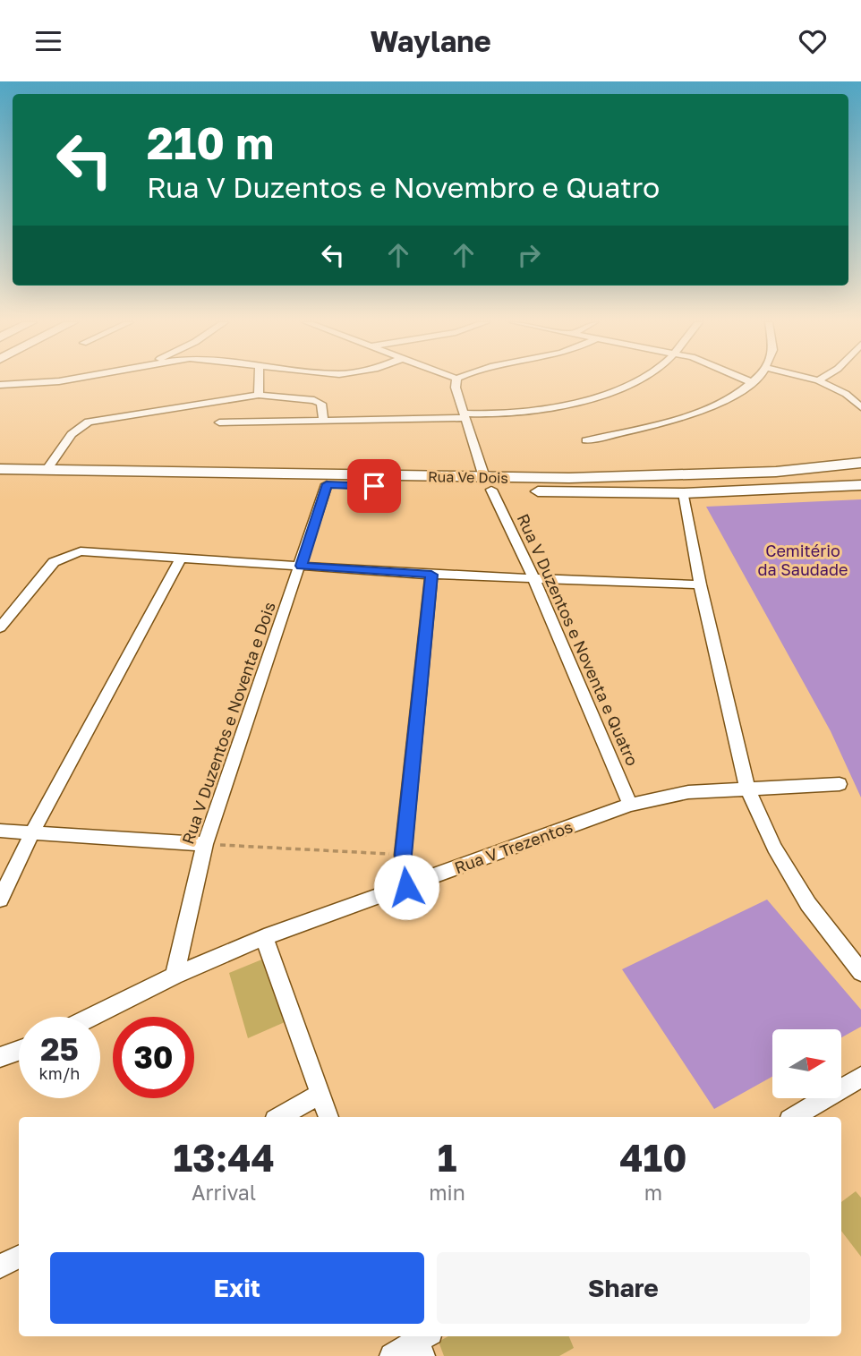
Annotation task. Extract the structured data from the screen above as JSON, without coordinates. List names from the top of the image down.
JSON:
{
  "streets": {
    "main road": ["Rua Ve Dois"],
    "street": ["Rua V Duzentos e Noventa e Quatro", "Rua V Duzentos e Noventa e Dois", "Rua V Trezentos"]
  },
  "crossings": [
    ["Rua Ve Dois", "Rua V Duzentos e Noventa e Quatro"],
    ["Rua Ve Dois", "Rua V Duzentos e Noventa e Dois"],
    ["Rua V Duzentos e Noventa e Quatro", "Rua V Trezentos"],
    ["Rua V Duzentos e Noventa e Dois", "Rua V Trezentos"]
  ],
  "parks": ["Cemitério da Saudade"],
  "north": "right",
  "page": {
    "header": "Waylane",
    "turn": ["210 m", "Rua V Duzentos e Novembro e Quatro"],
    "speed": "25 km/h",
    "limit": "30",
    "eta": [
      "13:44",
      "Arrival",
      "1",
      "min",
      "410",
      "m"
    ],
    "buttons": ["Exit", "Share"]
  }
}
